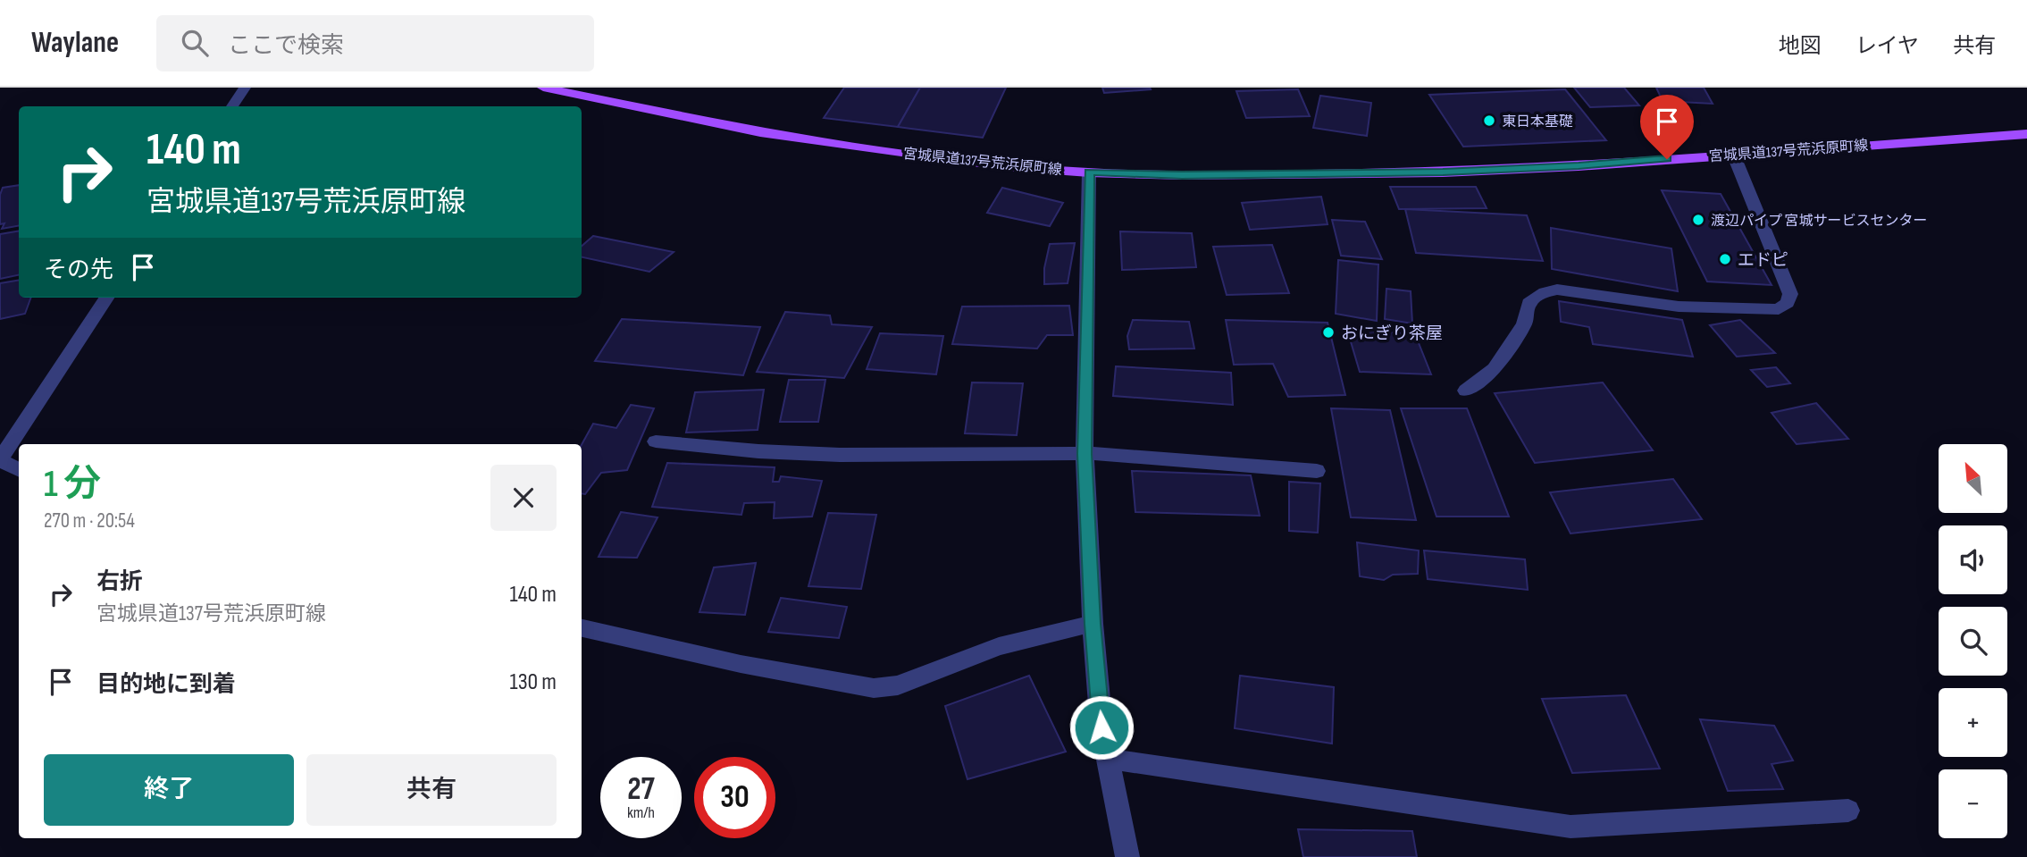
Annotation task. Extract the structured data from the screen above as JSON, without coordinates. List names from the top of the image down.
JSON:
{
  "streets": {
    "main road": ["宮城県道137号荒浜原町線"]
  },
  "places": [
    "東日本基礎",
    "渡辺パイプ 宮城サービスセンター",
    "エドピ",
    "おにぎり茶屋"
  ],
  "north": "top left",
  "page": {
    "header": "Waylane",
    "search": "ここで検索",
    "nav": ["地図", "レイヤ", "共有"],
    "turn": ["140 m", "宮城県道137号荒浜原町線"],
    "then": "その先",
    "map_buttons": ["+", "−"],
    "heading": ["1 分", "270 m · 20:54"],
    "list": [
      {
        "name": "右折",
        "note": "宮城県道137号荒浜原町線",
        "value": "140 m"
      },
      {
        "name": "目的地に到着",
        "value": "130 m"
      }
    ],
    "buttons": ["終了", "共有"],
    "speed": "27 km/h",
    "limit": "30"
  }
}
